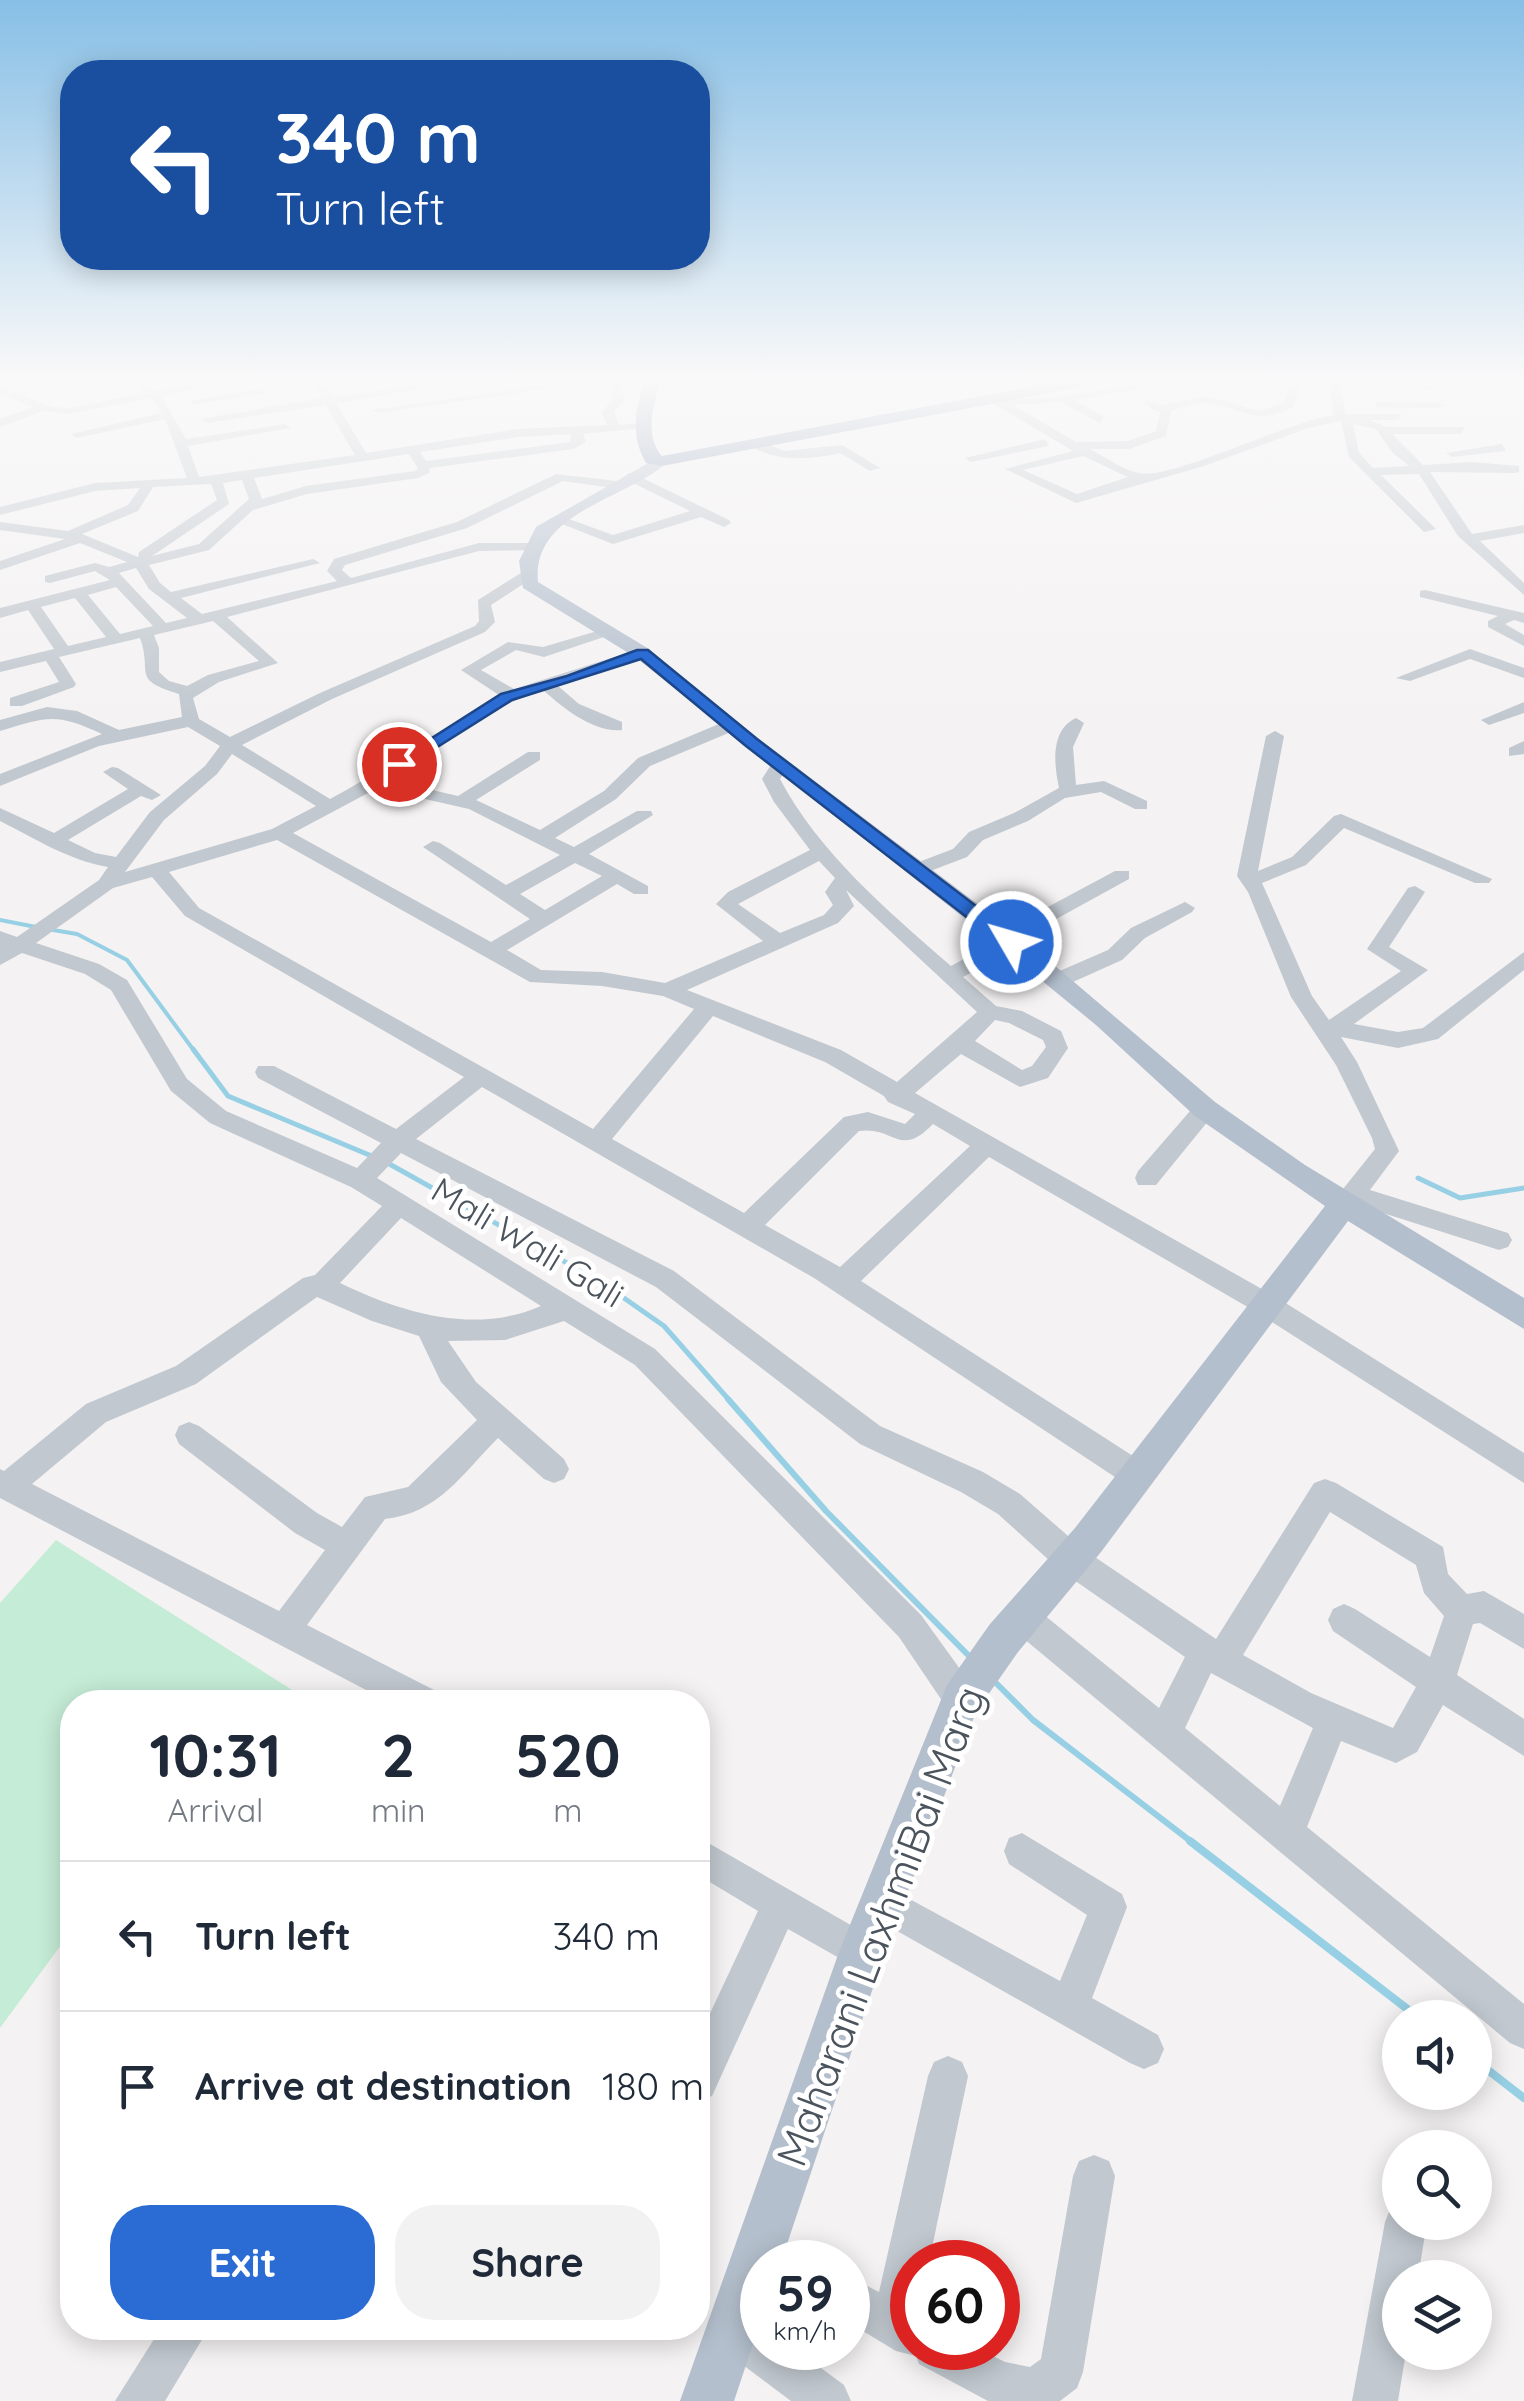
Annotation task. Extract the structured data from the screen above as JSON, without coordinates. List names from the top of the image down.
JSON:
{
  "streets": {
    "main road": ["Maharani LaxhmiBai Marg"],
    "street": ["Mali Wali Gali"]
  },
  "crossings": [
    ["Mali Wali Gali", "Maharani LaxhmiBai Marg"]
  ],
  "page": {
    "turn": ["340 m", "Turn left"],
    "eta": [
      "10:31",
      "Arrival",
      "2",
      "min",
      "520",
      "m"
    ],
    "list": [
      {
        "name": "Turn left",
        "value": "340 m"
      },
      {
        "name": "Arrive at destination",
        "value": "180 m"
      }
    ],
    "buttons": ["Exit", "Share"],
    "speed": "59 km/h",
    "limit": "60"
  }
}
